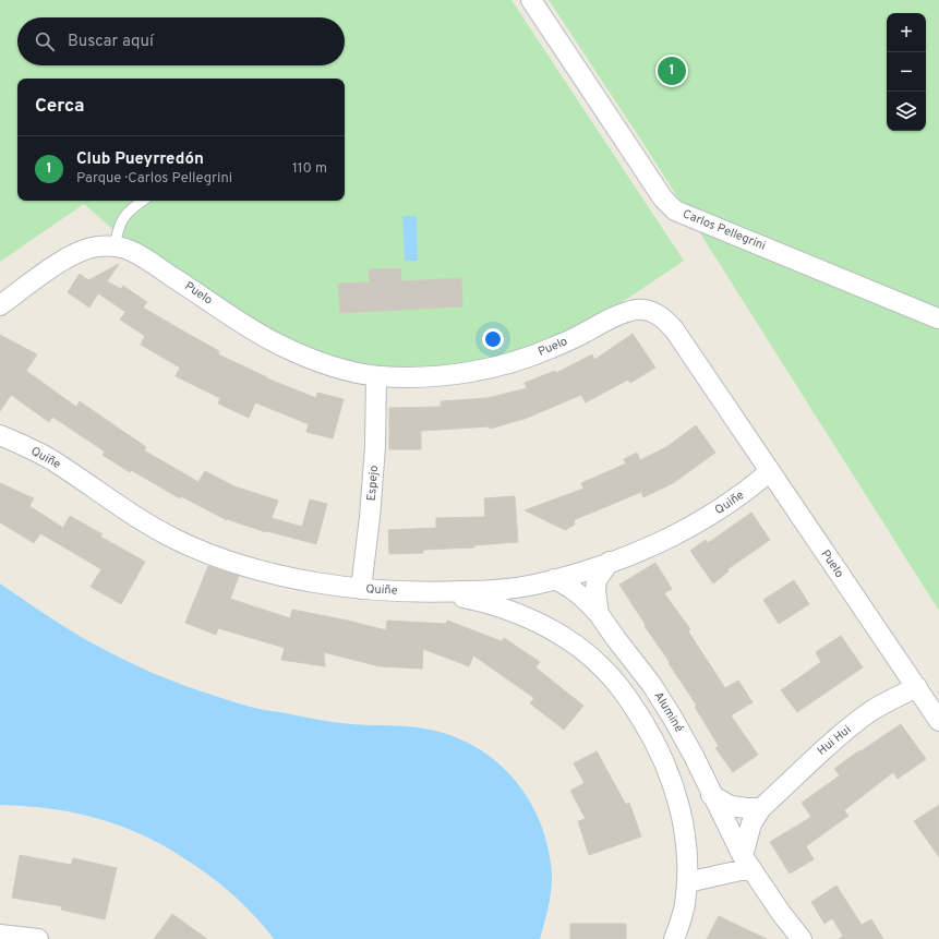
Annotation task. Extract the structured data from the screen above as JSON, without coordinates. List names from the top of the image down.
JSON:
{
  "streets": {
    "street": [
      "Carlos Pellegrini",
      "Puelo",
      "Quiñe",
      "Espejo",
      "Aluminé",
      "Hui Hui"
    ]
  },
  "crossings": [
    ["Puelo", "Quiñe"],
    ["Puelo", "Espejo"],
    ["Puelo", "Hui Hui"],
    ["Quiñe", "Espejo"],
    ["Quiñe", "Aluminé"],
    ["Aluminé", "Hui Hui"]
  ],
  "page": {
    "map_buttons": ["+", "−"],
    "search": "Buscar aquí",
    "pins": "1",
    "heading": "Cerca",
    "list": [
      {
        "mark": "1",
        "name": "Club Pueyrredón",
        "note": "Parque · Carlos Pellegrini",
        "value": "110 m"
      }
    ]
  }
}
